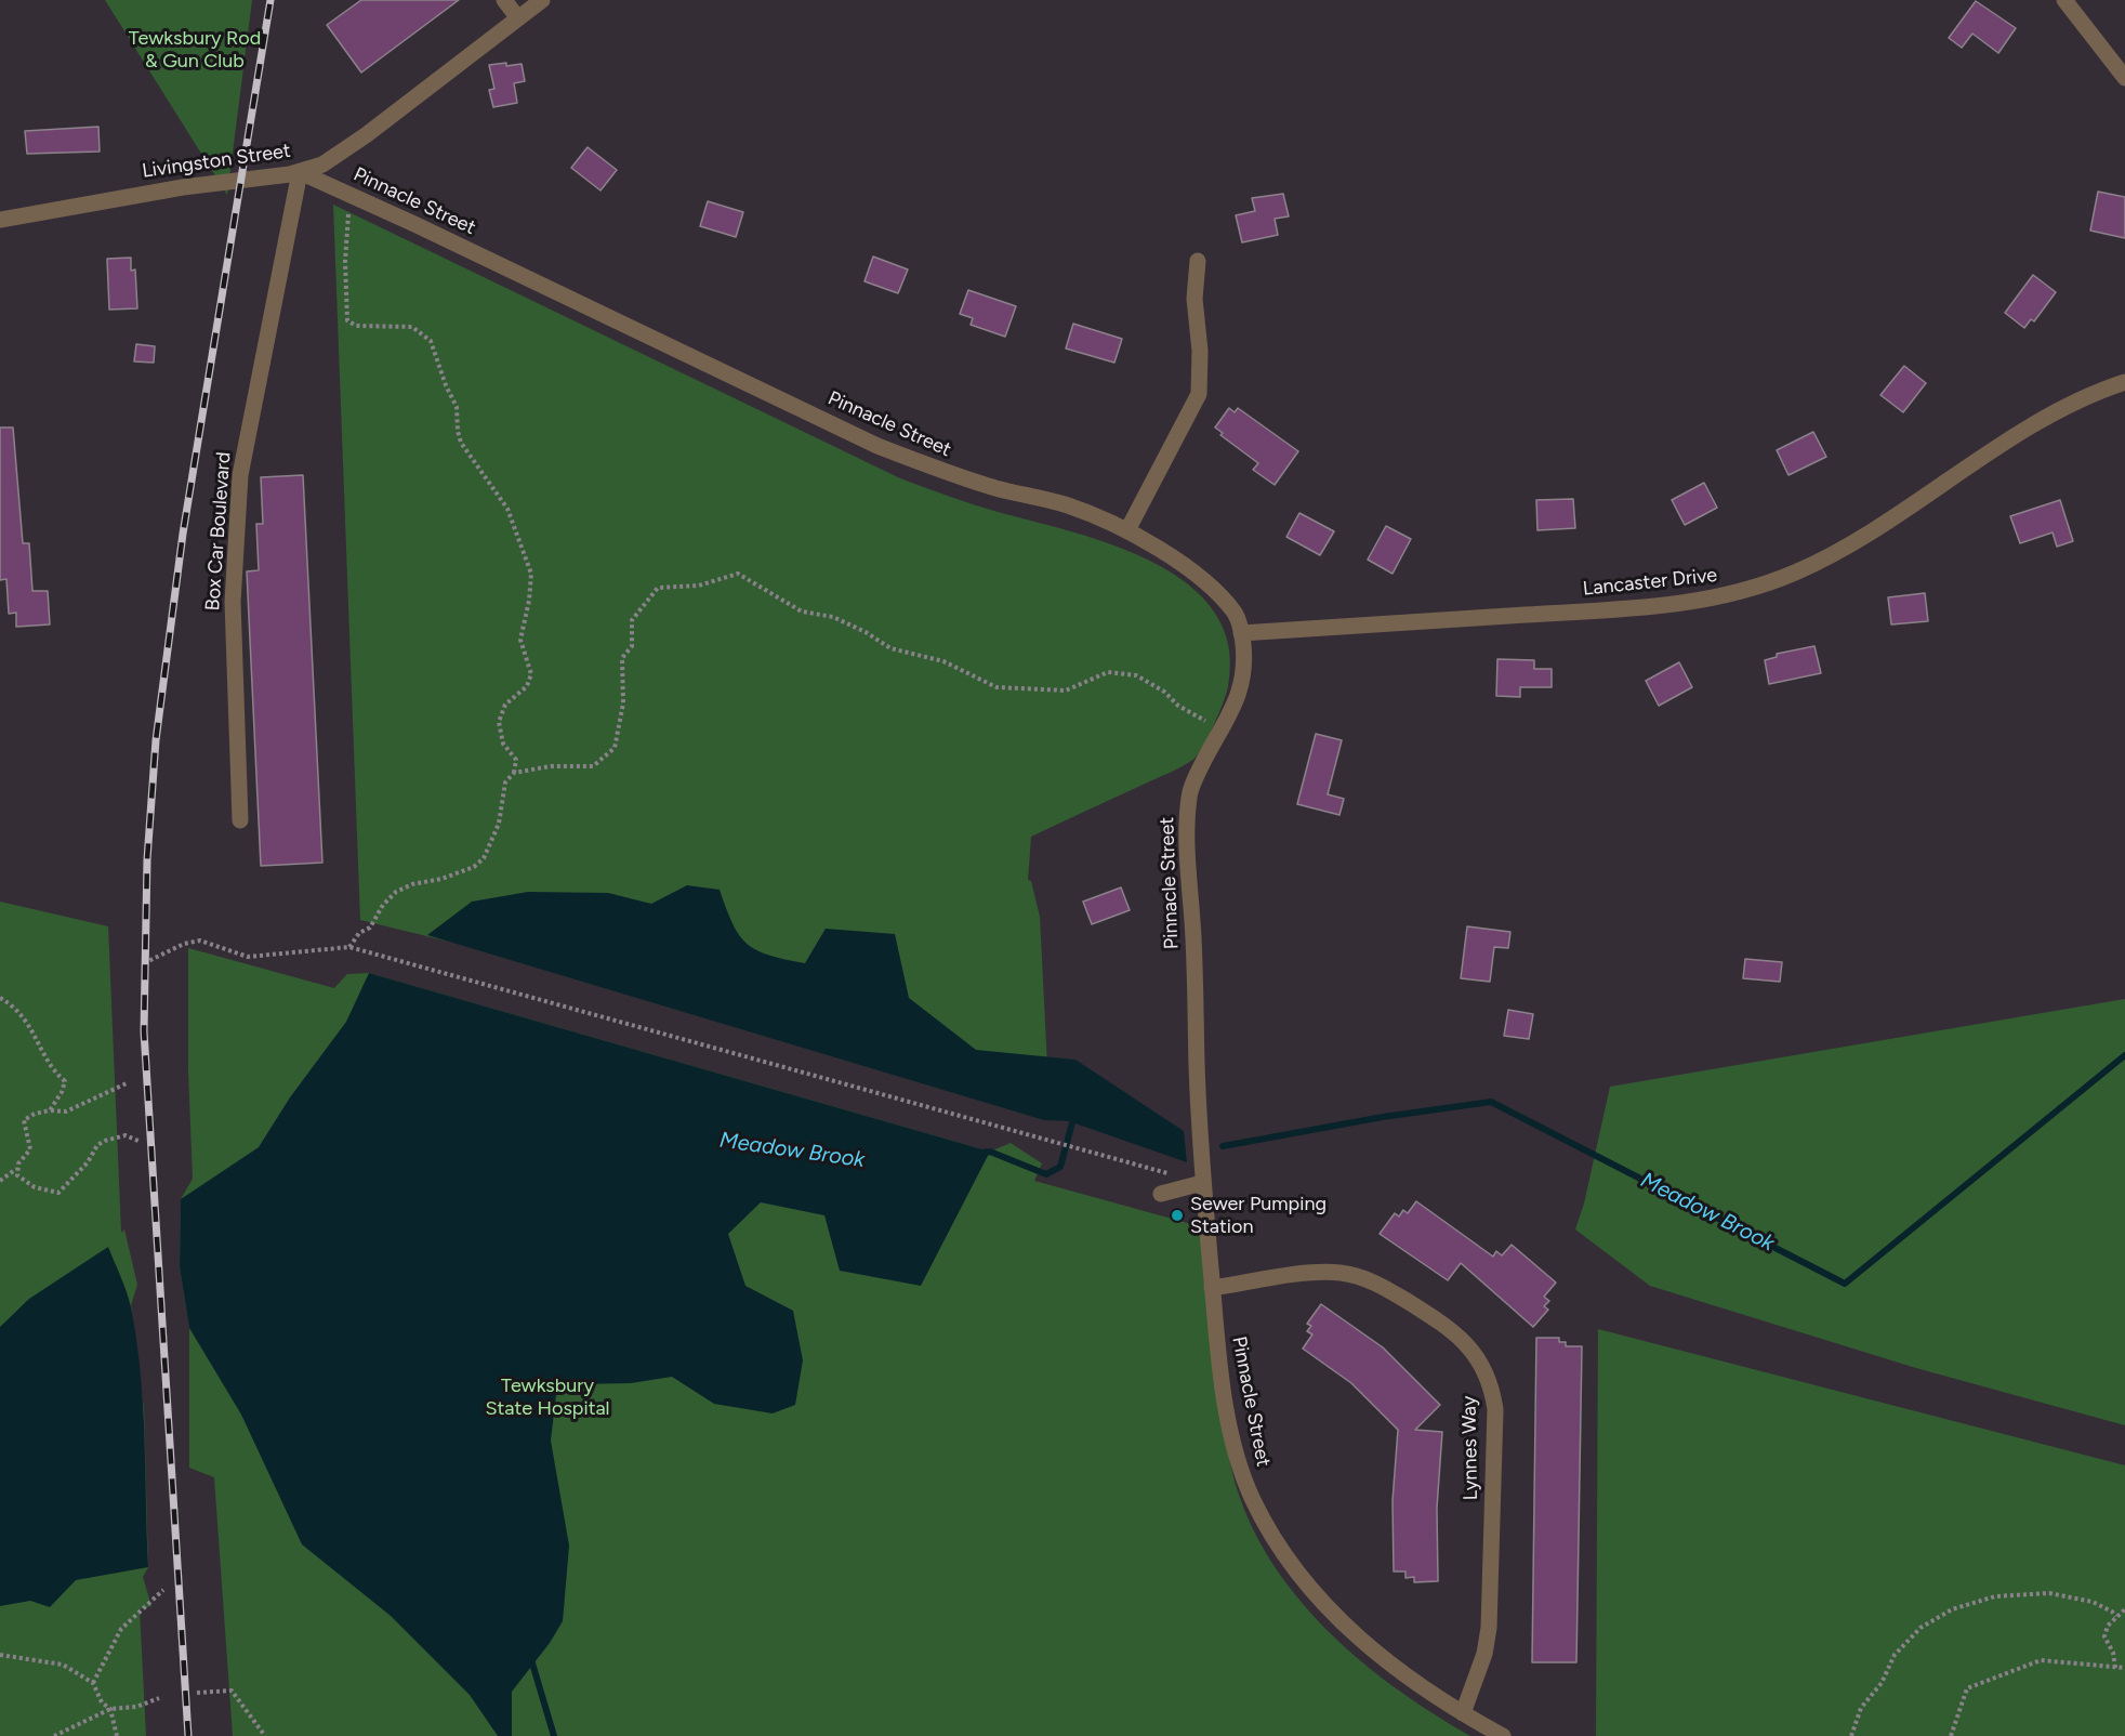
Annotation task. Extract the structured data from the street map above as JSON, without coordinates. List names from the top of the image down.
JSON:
{
  "streets": {
    "street": [
      "Livingston Street",
      "Pinnacle Street",
      "Box Car Boulevard",
      "Lancaster Drive",
      "Lynnes Way"
    ]
  },
  "crossings": [
    ["Livingston Street", "Pinnacle Street"],
    ["Livingston Street", "Box Car Boulevard"],
    ["Pinnacle Street", "Box Car Boulevard"],
    ["Pinnacle Street", "Lancaster Drive"],
    ["Pinnacle Street", "Lynnes Way"]
  ],
  "water": ["Meadow Brook"],
  "parks": ["Tewksbury Rod & Gun Club", "Tewksbury State Hospital"],
  "places": ["Sewer Pumping Station"]
}
